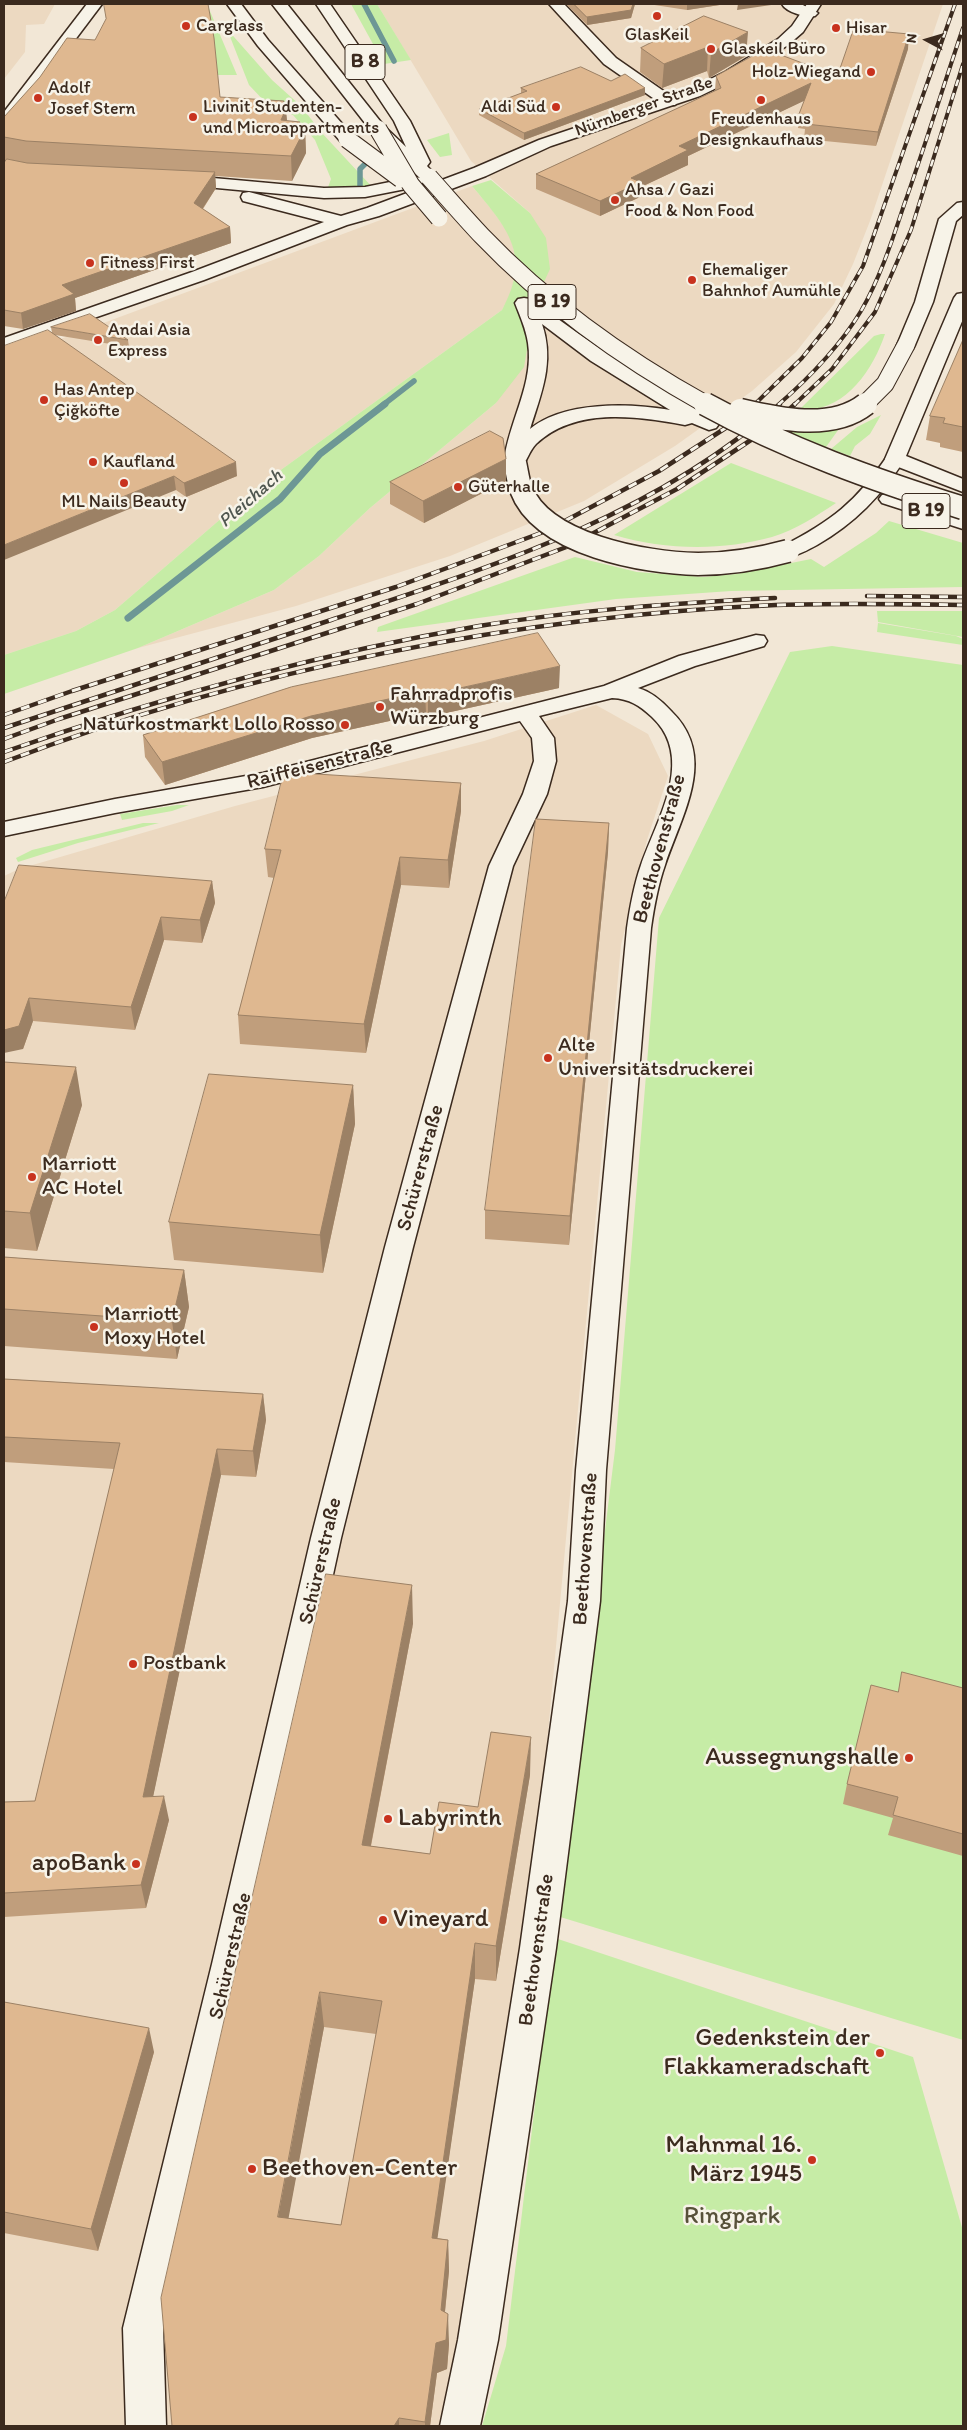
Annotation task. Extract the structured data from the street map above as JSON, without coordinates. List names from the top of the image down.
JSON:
{
  "streets": {
    "main road": [
      "B 8",
      "Nürnberger Straße",
      "B 19",
      "Raiffeisenstraße",
      "Beethovenstraße",
      "Schürerstraße"
    ]
  },
  "crossings": [
    ["B 8", "B 19"],
    ["Raiffeisenstraße", "Beethovenstraße"],
    ["Raiffeisenstraße", "Schürerstraße"]
  ],
  "water": ["Pleichach"],
  "parks": ["Ringpark"],
  "places": [
    "GlasKeil",
    "Carglass",
    "Hisar",
    "Glaskeil Büro",
    "Holz-Wiegand",
    "Adolf Josef Stern",
    "Freudenhaus Designkaufhaus",
    "Aldi Süd",
    "Livinit Studenten- und Microappartments",
    "Ahsa / Gazi Food & Non Food",
    "Fitness First",
    "Ehemaliger Bahnhof Aumühle",
    "Andai Asia Express",
    "Has Antep Çiğköfte",
    "Kaufland",
    "ML Nails Beauty",
    "Güterhalle",
    "Fahrradprofis Würzburg",
    "Naturkostmarkt Lollo Rosso",
    "Alte Universitätsdruckerei",
    "Marriott AC Hotel",
    "Marriott Moxy Hotel",
    "Postbank",
    "Aussegnungshalle",
    "Labyrinth",
    "apoBank",
    "Vineyard",
    "Gedenkstein der Flakkameradschaft",
    "Mahnmal 16. März 1945",
    "Beethoven-Center"
  ],
  "north": "left"
}
